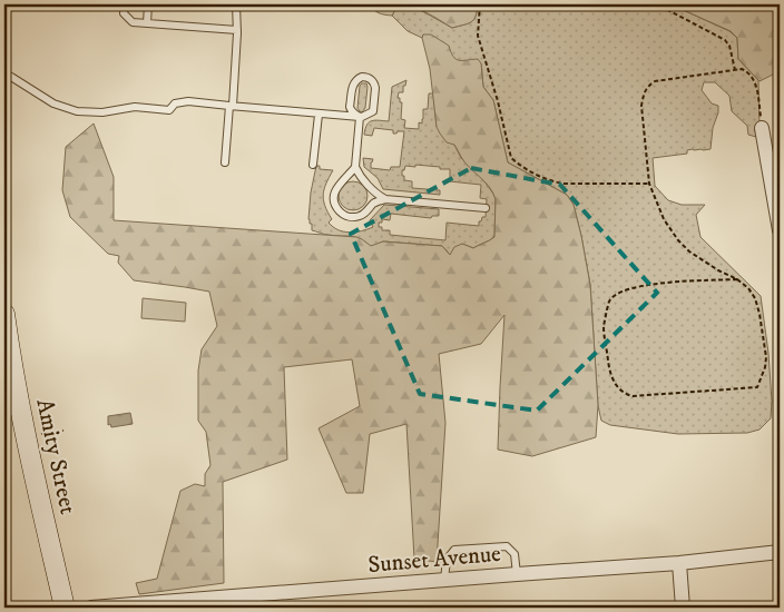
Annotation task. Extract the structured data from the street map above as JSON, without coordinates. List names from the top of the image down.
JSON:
{
  "streets": {
    "main road": ["Amity Street"],
    "street": ["Sunset Avenue"]
  }
}
